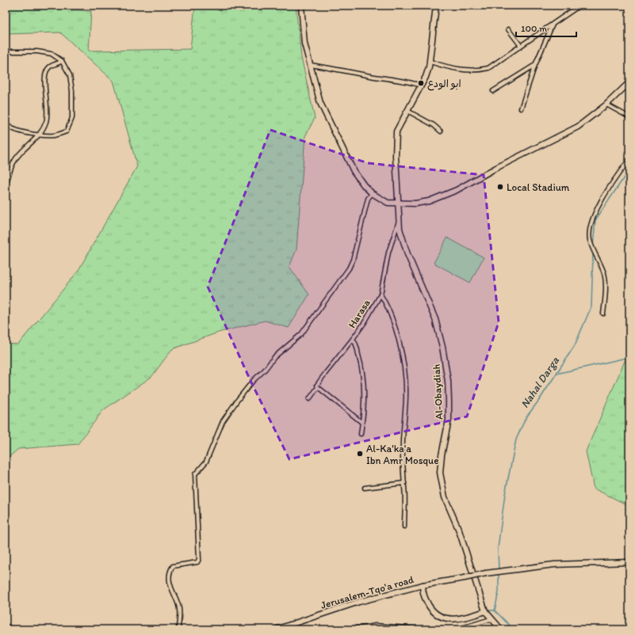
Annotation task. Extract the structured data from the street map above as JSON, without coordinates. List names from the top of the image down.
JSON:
{
  "streets": {
    "main road": ["Al-Obaydiah", "Jerusalem-Tqo'a road"],
    "street": ["Harasa"]
  },
  "crossings": [
    ["Harasa", "Al-Obaydiah"]
  ],
  "water": ["Nahal Darga"],
  "places": ["ابو الودع", "Local Stadium", "Al-Ka'ka'a Ibn Amr Mosque"],
  "scale_bar": "100 m"
}
